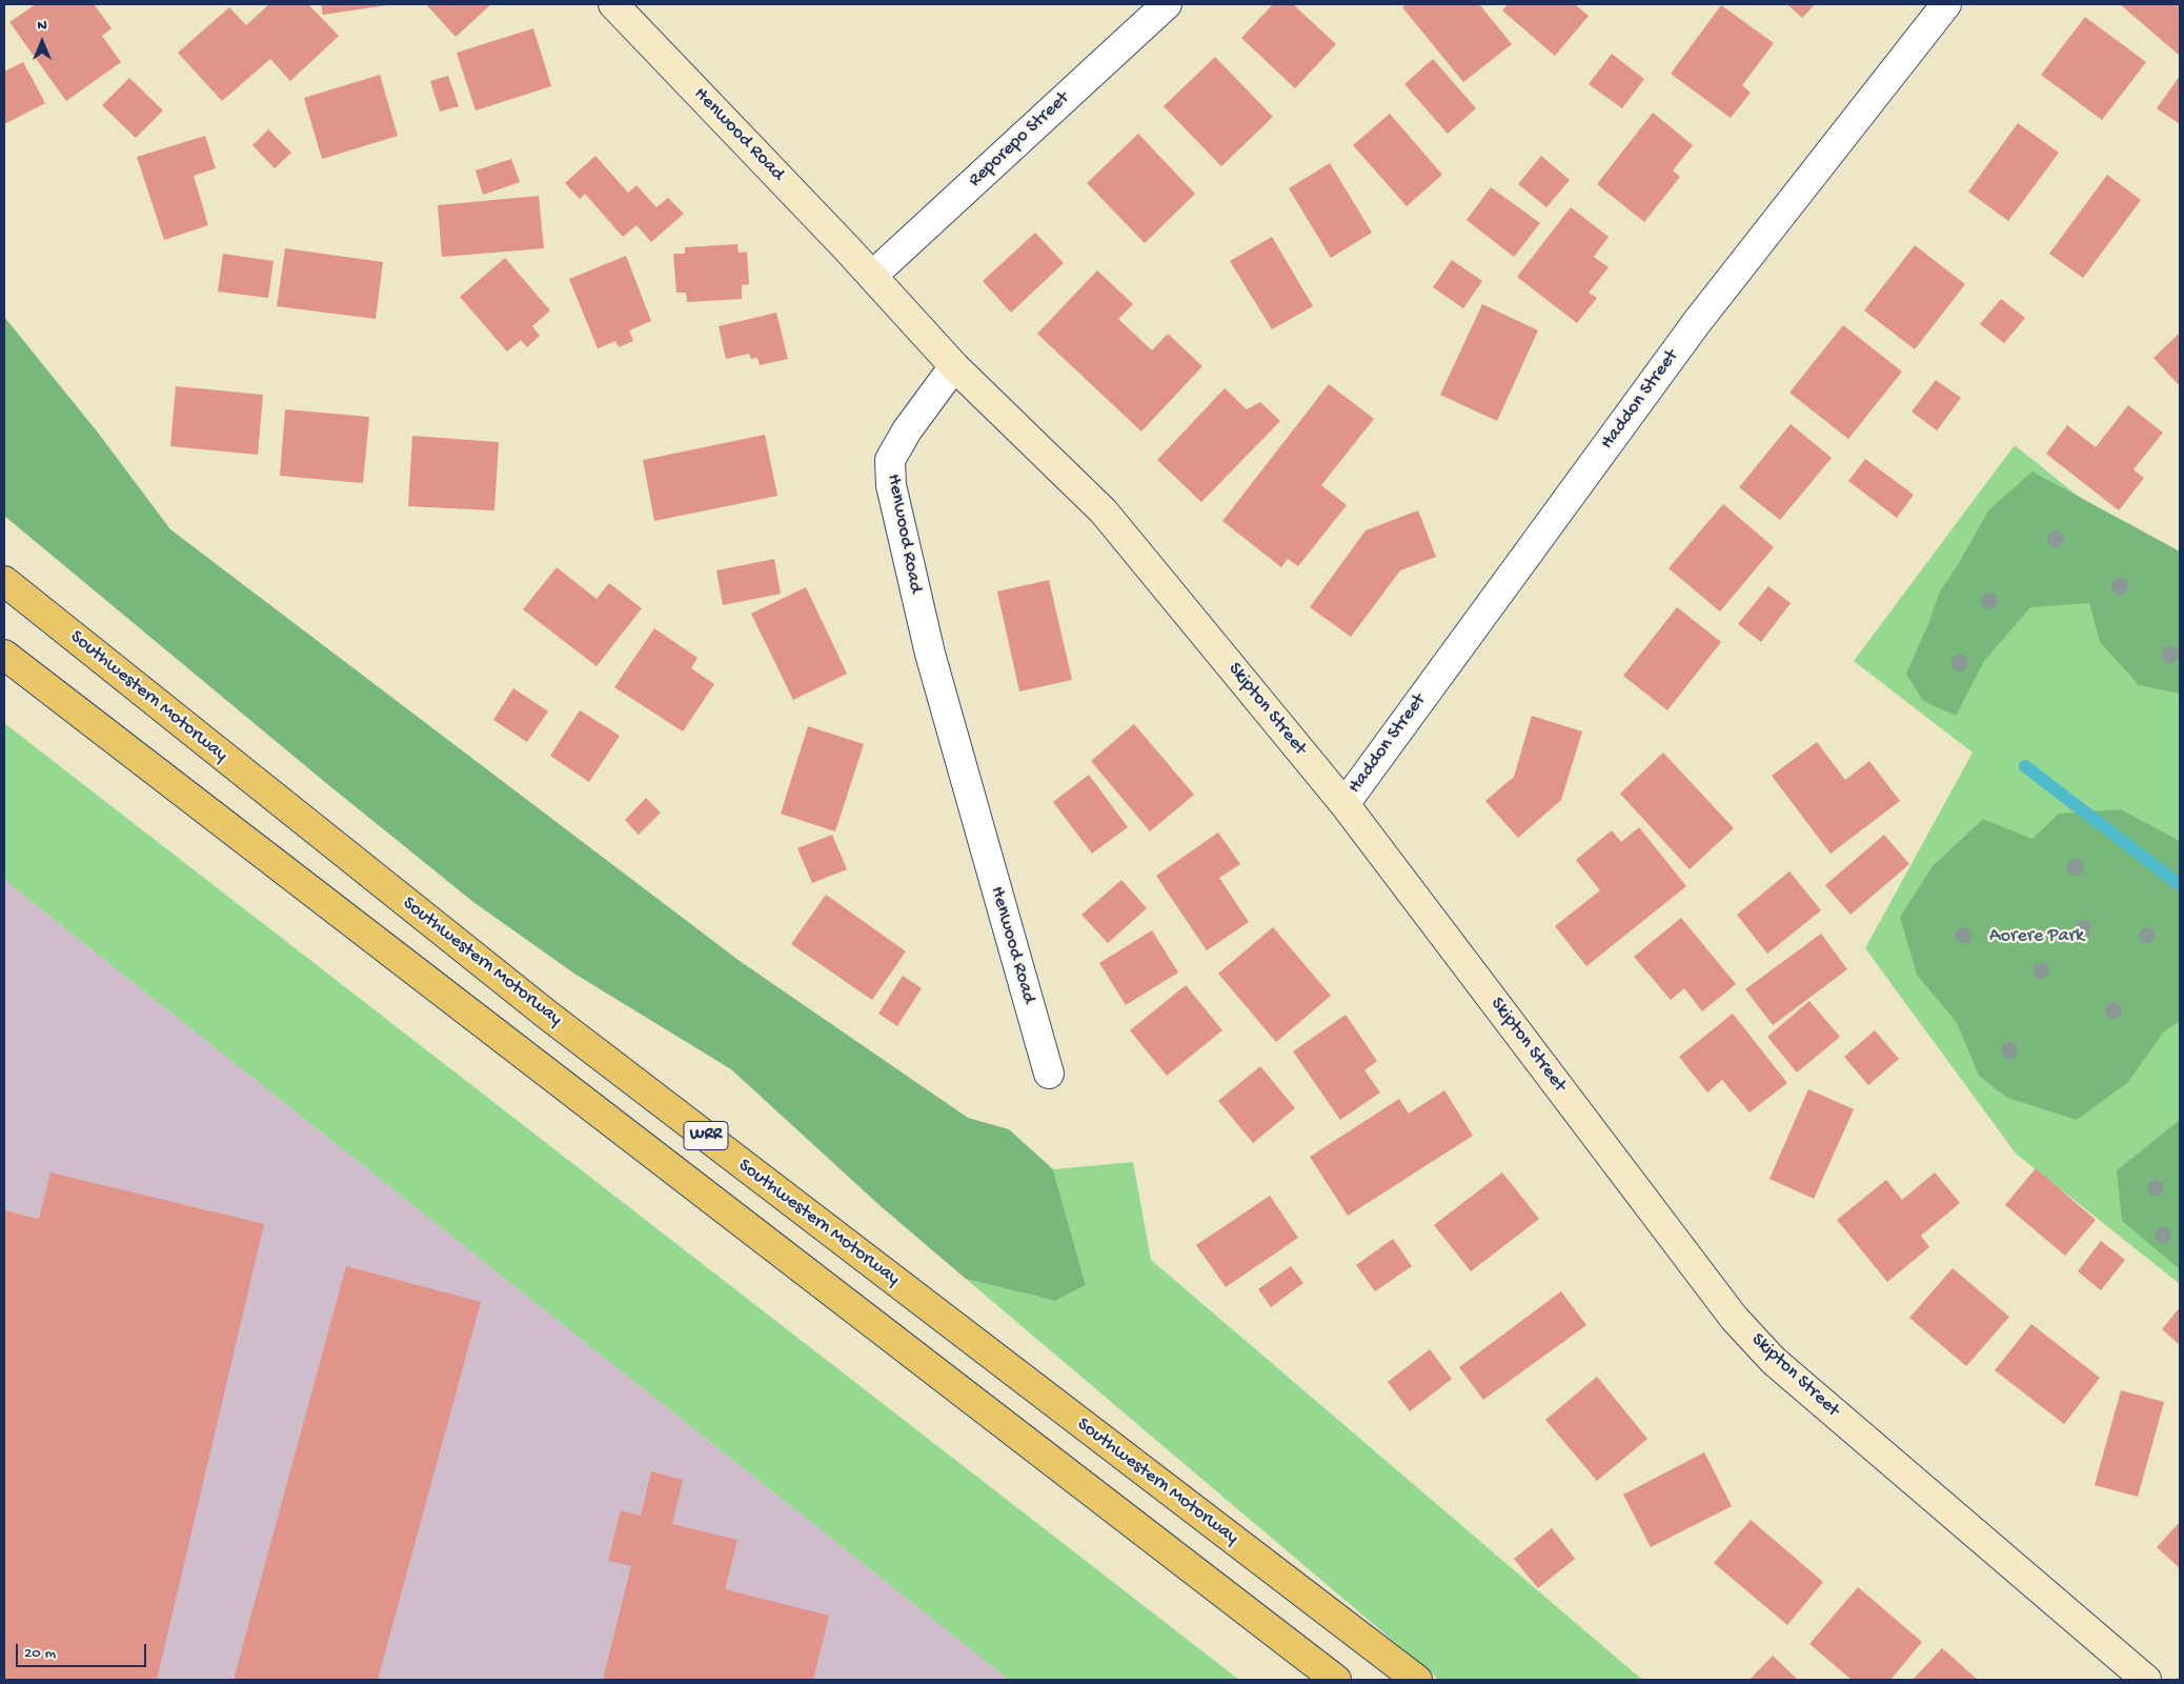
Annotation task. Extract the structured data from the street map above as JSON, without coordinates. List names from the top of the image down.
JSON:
{
  "streets": {
    "highway": ["Southwestern Motorway", "WRR"],
    "main road": ["Henwood Road", "Skipton Street"],
    "street": ["Reporepo Street", "Haddon Street"]
  },
  "crossings": [
    ["Henwood Road", "Reporepo Street"],
    ["Henwood Road", "Skipton Street"],
    ["Haddon Street", "Skipton Street"]
  ],
  "parks": ["Aorere Park"],
  "scale_bar": "20 m",
  "north": "top"
}
